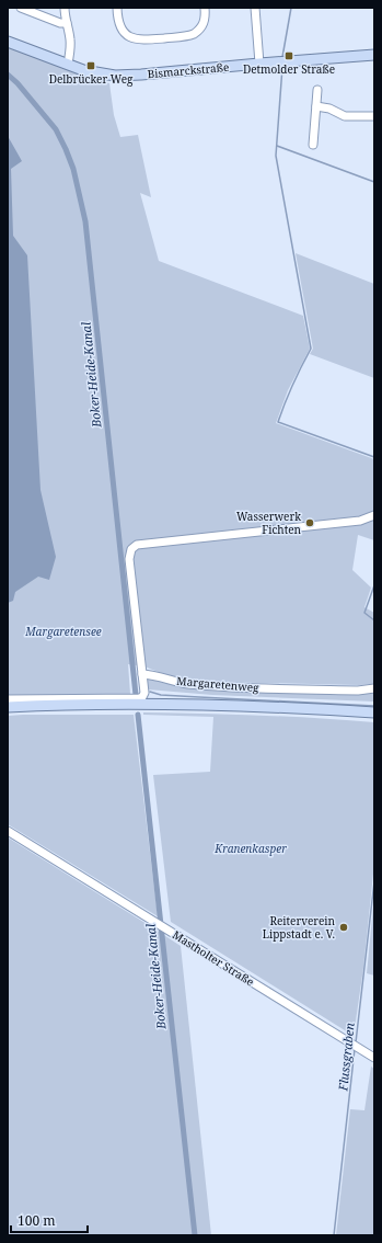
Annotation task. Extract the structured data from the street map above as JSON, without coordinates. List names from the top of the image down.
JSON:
{
  "streets": {
    "main road": ["Bismarckstraße"],
    "street": ["Margaretenweg", "Mastholter Straße"]
  },
  "water": ["Boker-Heide-Kanal", "Flussgraben"],
  "parks": ["Margaretensee", "Kranenkasper"],
  "places": {
    "transit": ["Detmolder Straße", "Delbrücker Weg"],
    "other": ["Wasserwerk Fichten", "Reiterverein Lippstadt e. V."]
  },
  "scale_bar": "100 m"
}
